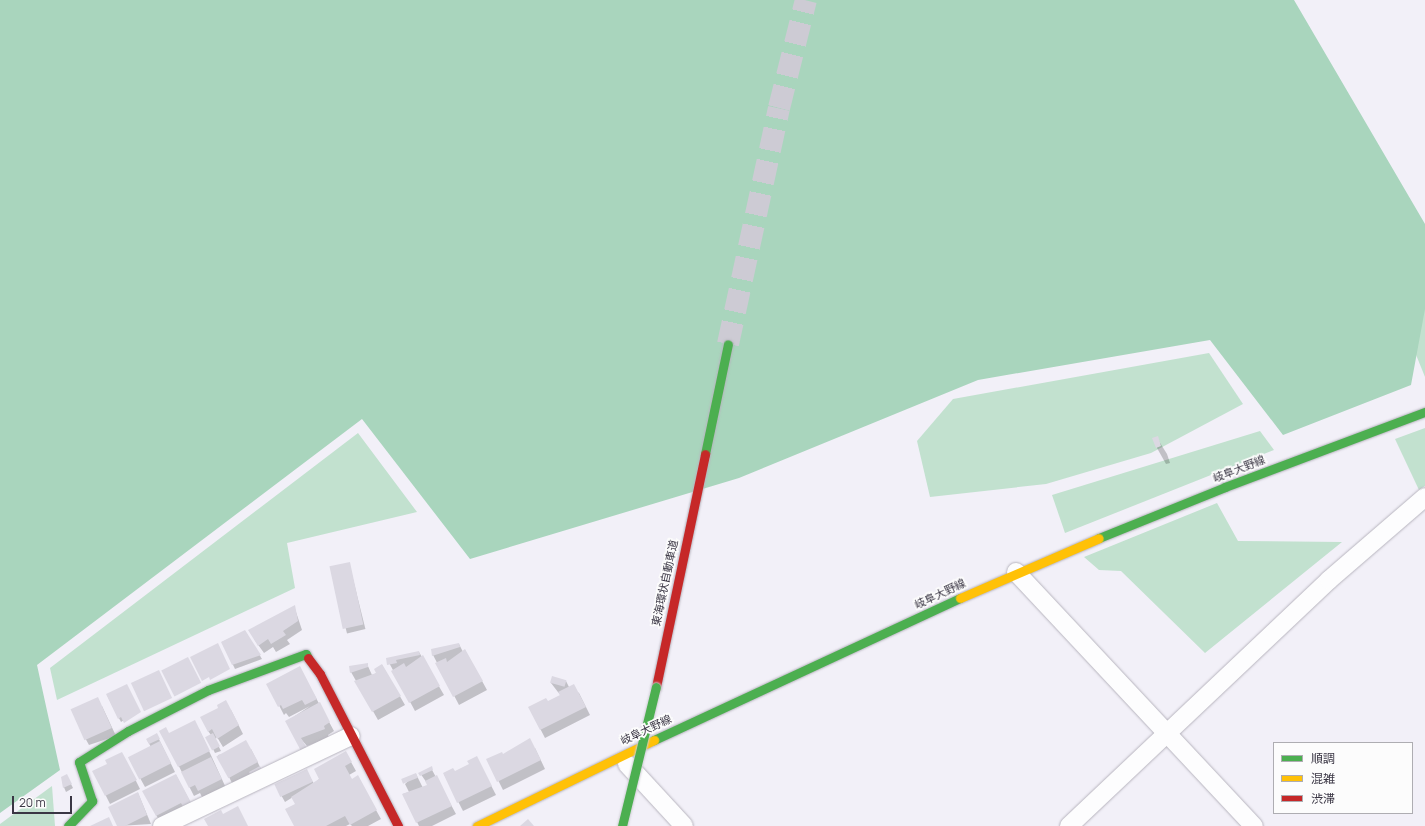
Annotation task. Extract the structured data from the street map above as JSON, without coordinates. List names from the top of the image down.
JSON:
{
  "streets": {
    "main road": ["岐阜大野線", "東海環状自動車道"]
  },
  "legend": ["順調", "混雑", "渋滞"],
  "scale_bar": "20 m"
}
